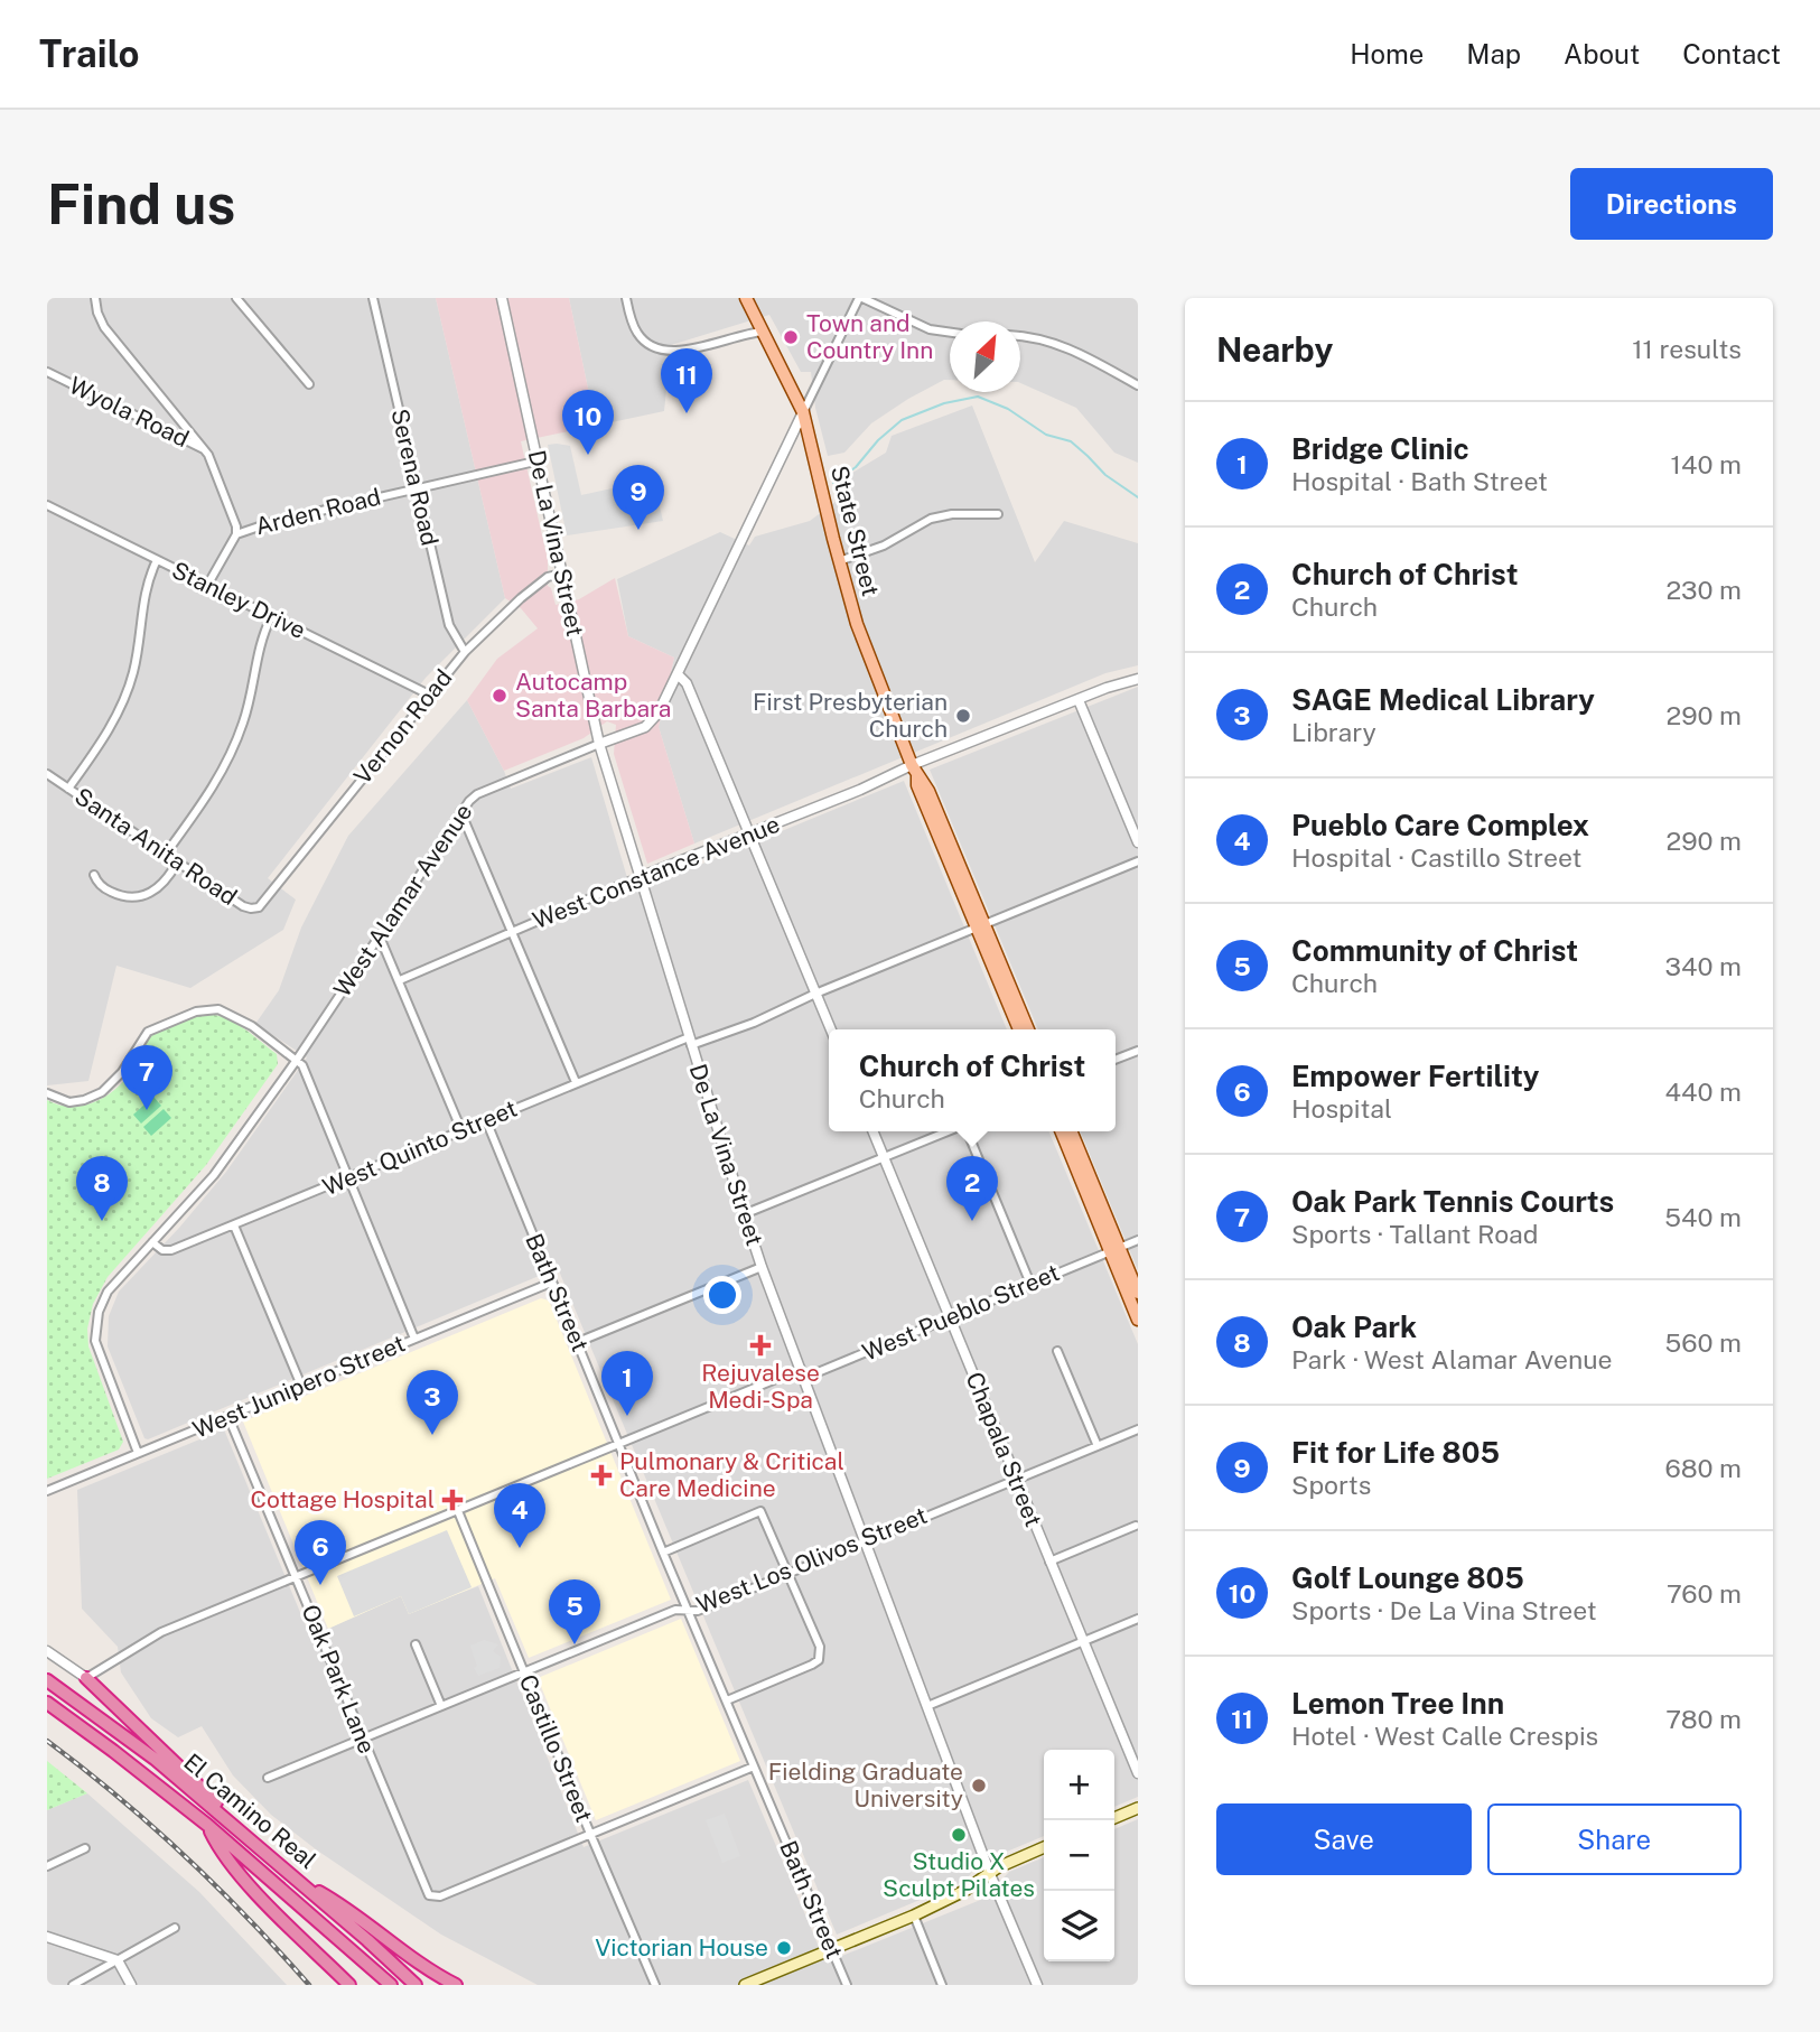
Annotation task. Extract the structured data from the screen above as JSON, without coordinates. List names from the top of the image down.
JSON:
{
  "streets": {
    "highway": ["El Camino Real"],
    "main road": ["State Street"],
    "street": [
      "Wyola Road",
      "Serena Road",
      "Arden Road",
      "De La Vina Street",
      "Stanley Drive",
      "Vernon Road",
      "Santa Anita Road",
      "West Constance Avenue",
      "West Alamar Avenue",
      "West Quinto Street",
      "Bath Street",
      "West Pueblo Street",
      "West Junipero Street",
      "Chapala Street",
      "West Los Olivos Street",
      "Oak Park Lane",
      "Castillo Street"
    ]
  },
  "crossings": [
    ["Wyola Road", "Arden Road"],
    ["Serena Road", "Arden Road"],
    ["Serena Road", "Vernon Road"],
    ["Arden Road", "De La Vina Street"],
    ["State Street", "West Constance Avenue"],
    ["State Street", "West Alamar Avenue"],
    ["State Street", "West Quinto Street"],
    ["De La Vina Street", "Vernon Road"],
    ["De La Vina Street", "West Constance Avenue"],
    ["De La Vina Street", "West Alamar Avenue"],
    ["De La Vina Street", "West Quinto Street"],
    ["De La Vina Street", "West Pueblo Street"],
    ["De La Vina Street", "West Los Olivos Street"],
    ["Stanley Drive", "Vernon Road"],
    ["Vernon Road", "Santa Anita Road"],
    ["West Alamar Avenue", "West Quinto Street"],
    ["West Alamar Avenue", "West Junipero Street"],
    ["West Quinto Street", "Bath Street"],
    ["Bath Street", "West Pueblo Street"],
    ["Bath Street", "West Junipero Street"],
    ["Bath Street", "West Los Olivos Street"],
    ["West Pueblo Street", "Chapala Street"],
    ["West Pueblo Street", "Oak Park Lane"],
    ["West Pueblo Street", "Castillo Street"],
    ["West Junipero Street", "Oak Park Lane"],
    ["Chapala Street", "West Los Olivos Street"],
    ["West Los Olivos Street", "Oak Park Lane"],
    ["West Los Olivos Street", "Castillo Street"],
    ["Oak Park Lane", "Castillo Street"]
  ],
  "places": {
    "other": [
      "Town and Country Inn",
      "Autocamp Santa Barbara",
      "First Presbyterian Church",
      "Fielding Graduate University",
      "Studio X Sculpt Pilates",
      "Victorian House"
    ],
    "health": ["Rejuvalese Medi-Spa", "Pulmonary & Critical Care Medicine", "Cottage Hospital"]
  },
  "north": "top right",
  "page": {
    "header": "Trailo",
    "nav": [
      "Home",
      "Map",
      "About",
      "Contact"
    ],
    "buttons": [
      "Directions",
      ["Save", "Share"]
    ],
    "title": "Find us",
    "heading": ["Nearby", "11 results"],
    "pins": [
      "11",
      "10",
      "9",
      "7",
      "2",
      "8",
      "1",
      "3",
      "4",
      "6",
      "5"
    ],
    "list": [
      {
        "mark": "1",
        "name": "Bridge Clinic",
        "note": "Hospital · Bath Street",
        "value": "140 m"
      },
      {
        "mark": "2",
        "name": "Church of Christ",
        "note": "Church",
        "value": "230 m"
      },
      {
        "mark": "3",
        "name": "SAGE Medical Library",
        "note": "Library",
        "value": "290 m"
      },
      {
        "mark": "4",
        "name": "Pueblo Care Complex",
        "note": "Hospital · Castillo Street",
        "value": "290 m"
      },
      {
        "mark": "5",
        "name": "Community of Christ",
        "note": "Church",
        "value": "340 m"
      },
      {
        "mark": "6",
        "name": "Empower Fertility",
        "note": "Hospital",
        "value": "440 m"
      },
      {
        "mark": "7",
        "name": "Oak Park Tennis Courts",
        "note": "Sports · Tallant Road",
        "value": "540 m"
      },
      {
        "mark": "8",
        "name": "Oak Park",
        "note": "Park · West Alamar Avenue",
        "value": "560 m"
      },
      {
        "mark": "9",
        "name": "Fit for Life 805",
        "note": "Sports",
        "value": "680 m"
      },
      {
        "mark": "10",
        "name": "Golf Lounge 805",
        "note": "Sports · De La Vina Street",
        "value": "760 m"
      },
      {
        "mark": "11",
        "name": "Lemon Tree Inn",
        "note": "Hotel · West Calle Crespis",
        "value": "780 m"
      }
    ],
    "popup": ["Church of Christ", "Church"],
    "map_buttons": ["+", "−"]
  }
}
